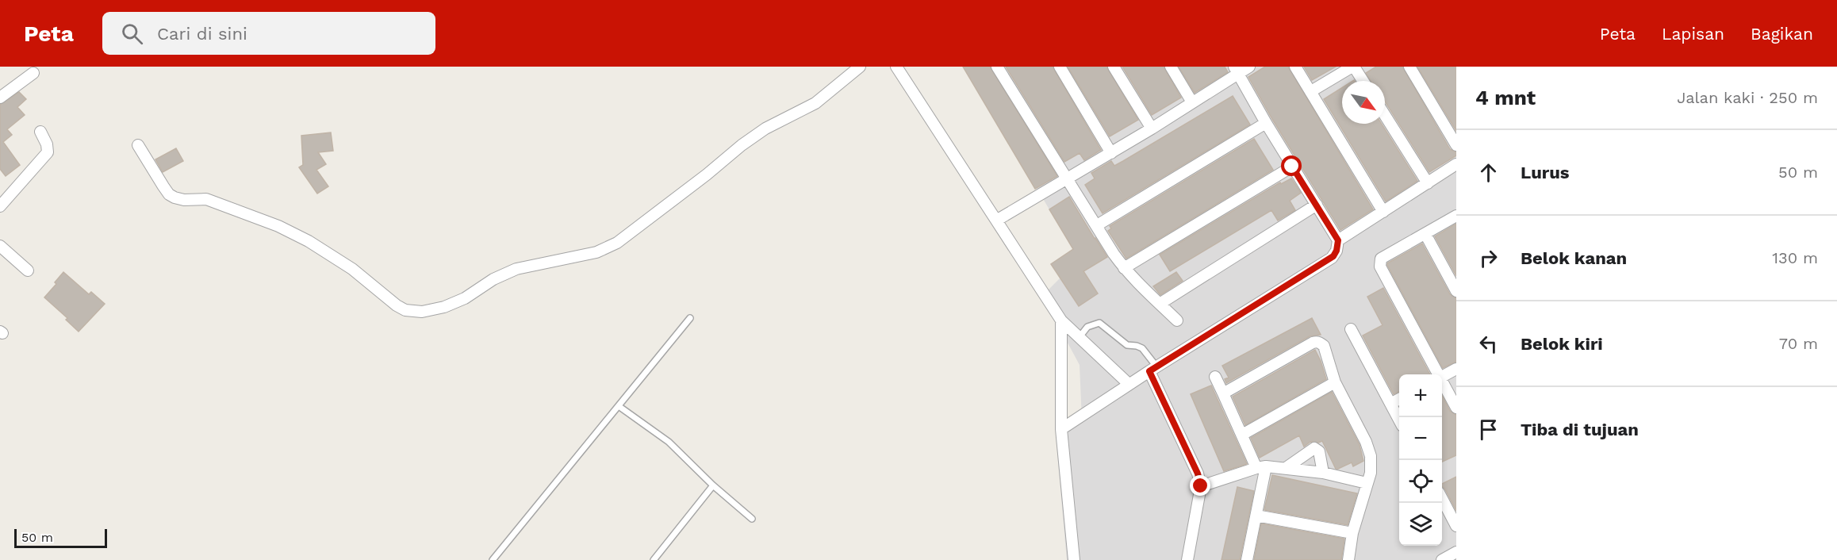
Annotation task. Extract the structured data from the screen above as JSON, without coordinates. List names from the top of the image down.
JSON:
{
  "scale_bar": "50 m",
  "north": "bottom right",
  "page": {
    "header": "Peta",
    "search": "Cari di sini",
    "nav": ["Peta", "Lapisan", "Bagikan"],
    "heading": ["4 mnt", "Jalan kaki · 250 m"],
    "list": [
      ["Lurus", "50 m"],
      ["Belok kanan", "130 m"],
      ["Belok kiri", "70 m"],
      "Tiba di tujuan"
    ],
    "map_buttons": ["+", "−"],
    "scale": "50 m"
  }
}
